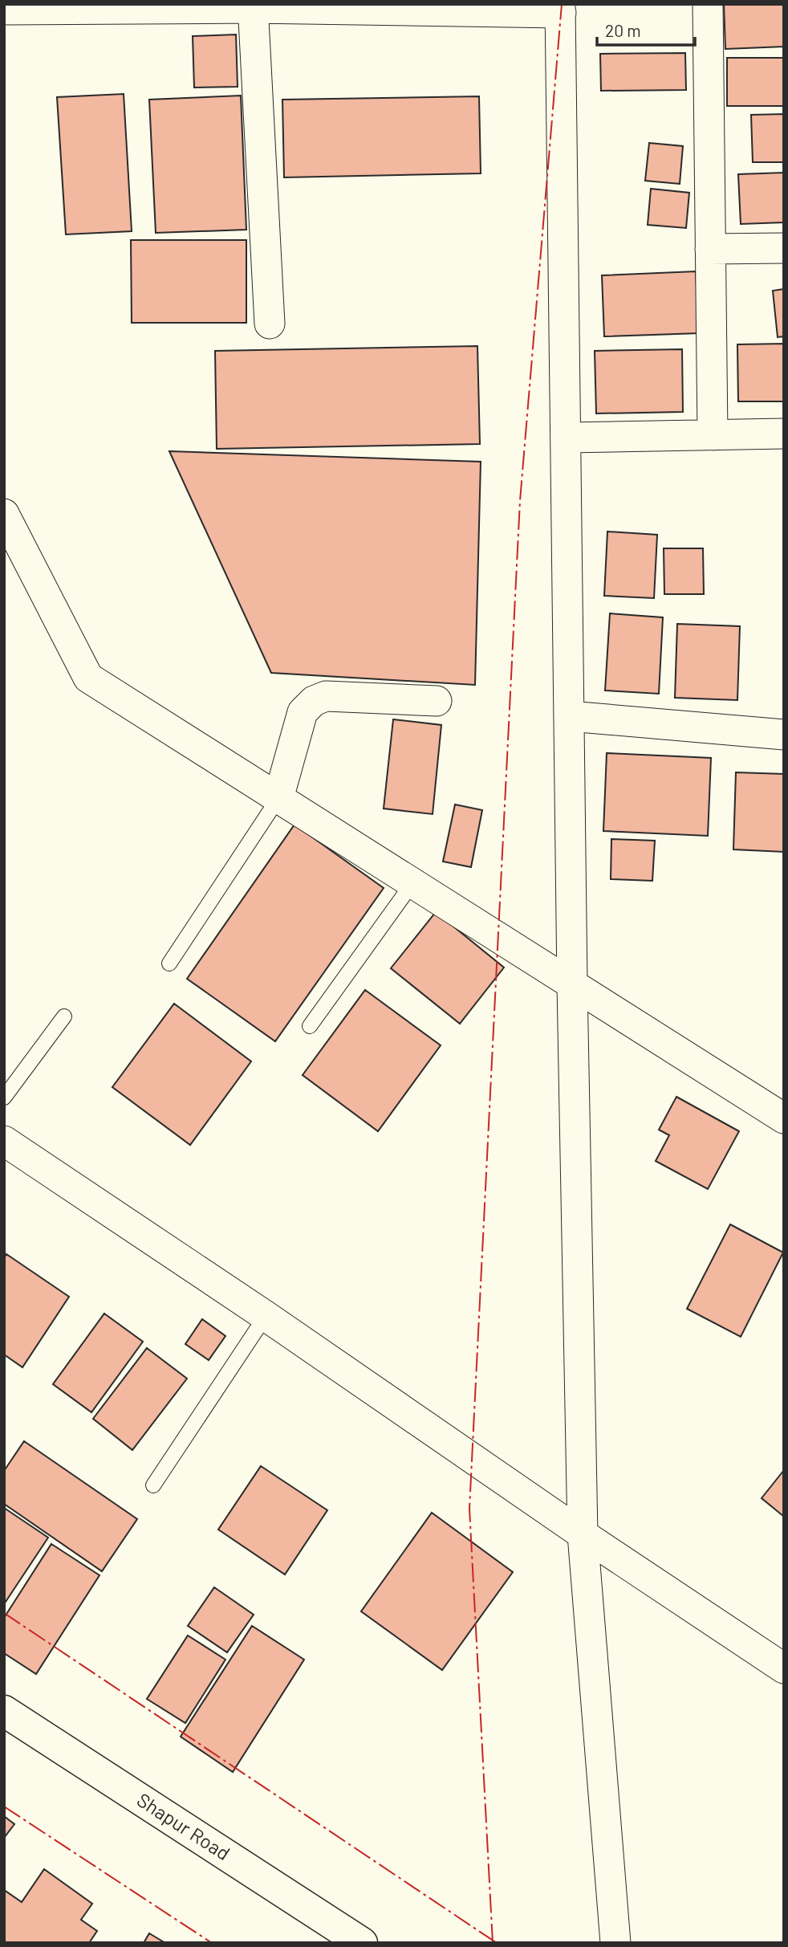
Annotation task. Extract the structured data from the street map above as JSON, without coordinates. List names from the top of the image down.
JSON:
{
  "streets": {
    "street": ["Shapur Road"]
  },
  "scale_bar": "20 m"
}
